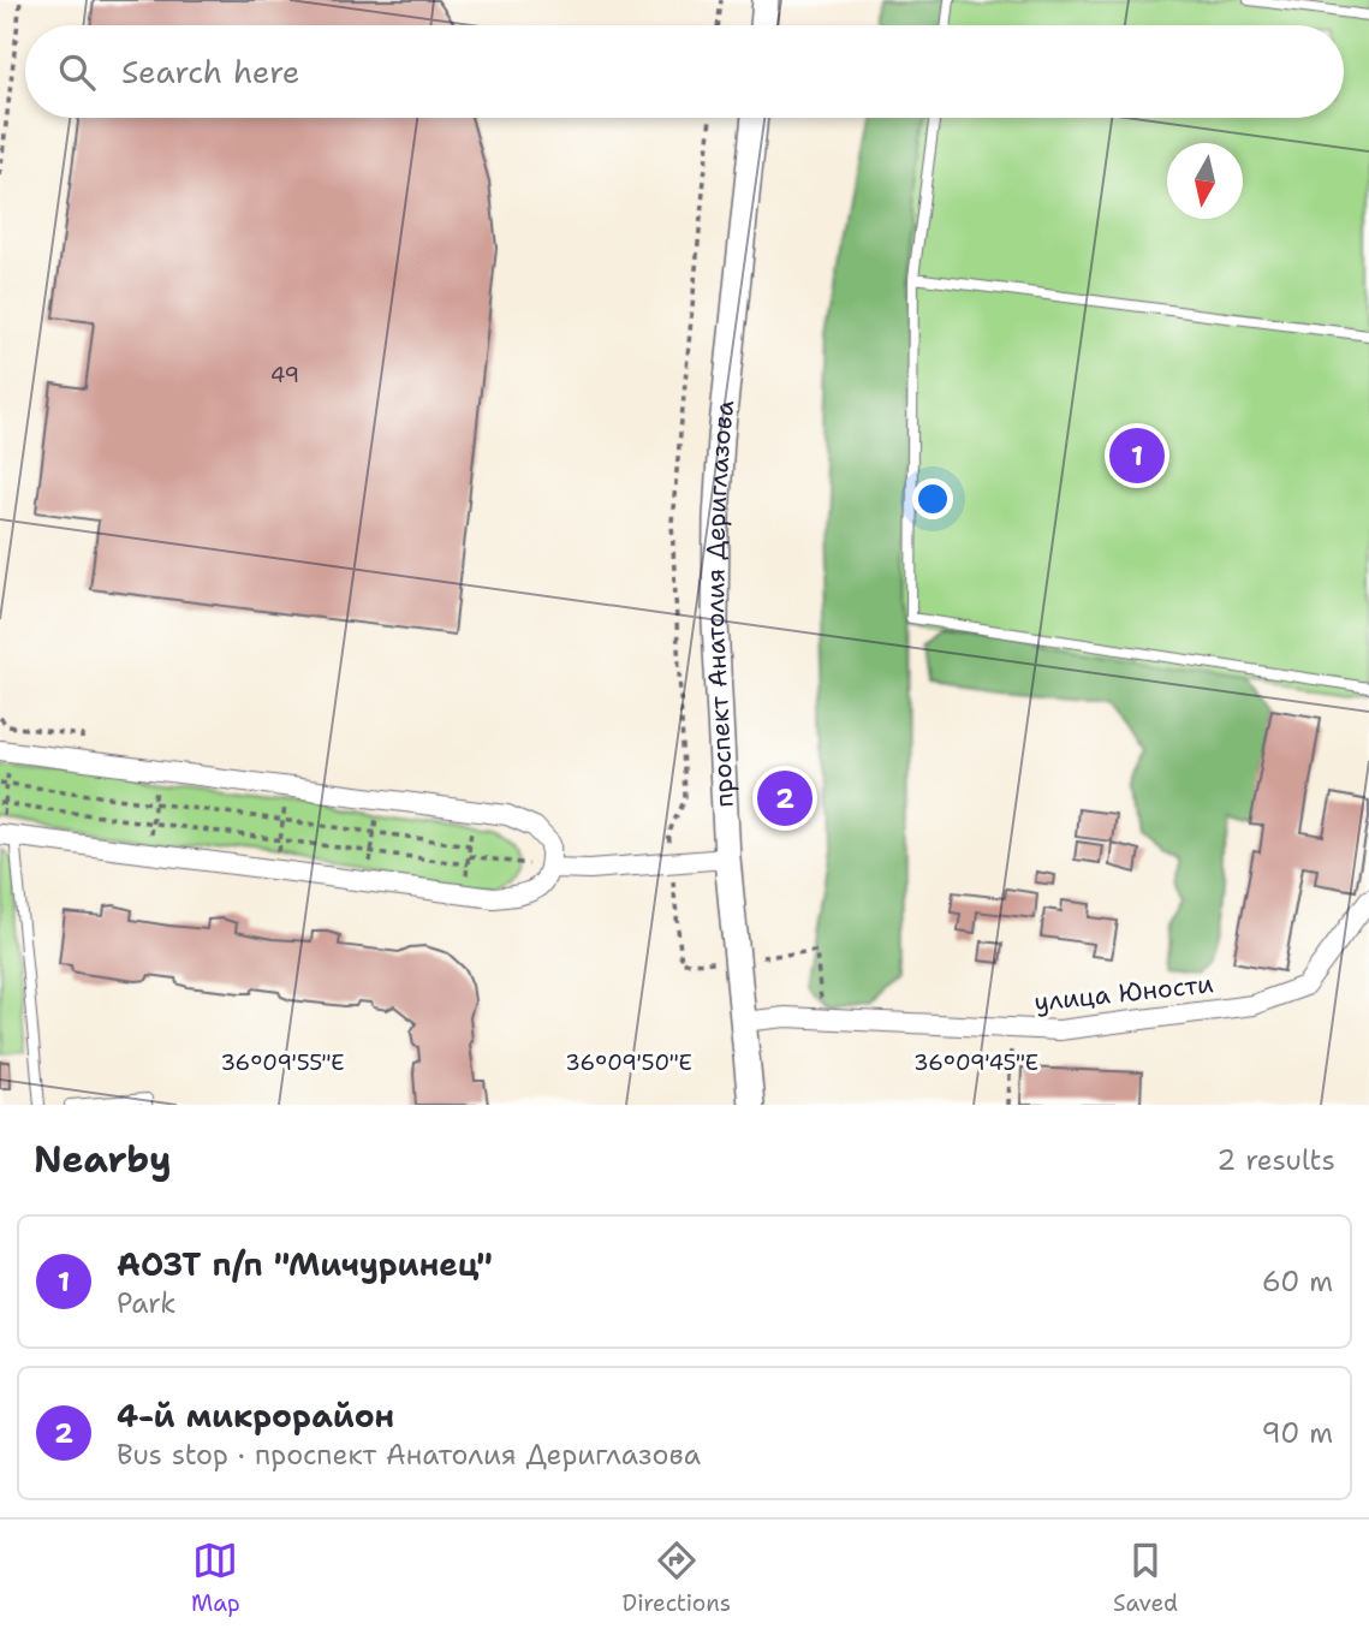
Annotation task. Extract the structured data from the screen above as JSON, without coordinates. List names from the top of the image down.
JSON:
{
  "streets": {
    "main road": ["проспект Анатолия Дериглазова"],
    "street": ["улица Юности"]
  },
  "crossings": [
    ["проспект Анатолия Дериглазова", "улица Юности"]
  ],
  "house_numbers": ["49"],
  "north": "bottom",
  "page": {
    "search": "Search here",
    "pins": ["1", "2"],
    "heading": ["Nearby", "2 results"],
    "list": [
      {
        "mark": "1",
        "name": "АОЗТ п/п \"Мичуринец\"",
        "note": "Park",
        "value": "60 m"
      },
      {
        "mark": "2",
        "name": "4-й микрорайон",
        "note": "Bus stop · проспект Анатолия Дериглазова",
        "value": "90 m"
      }
    ],
    "nav": ["Map", "Directions", "Saved"]
  },
  "coordinates": ["36°09'55\"E", "36°09'50\"E", "36°09'45\"E"]
}
